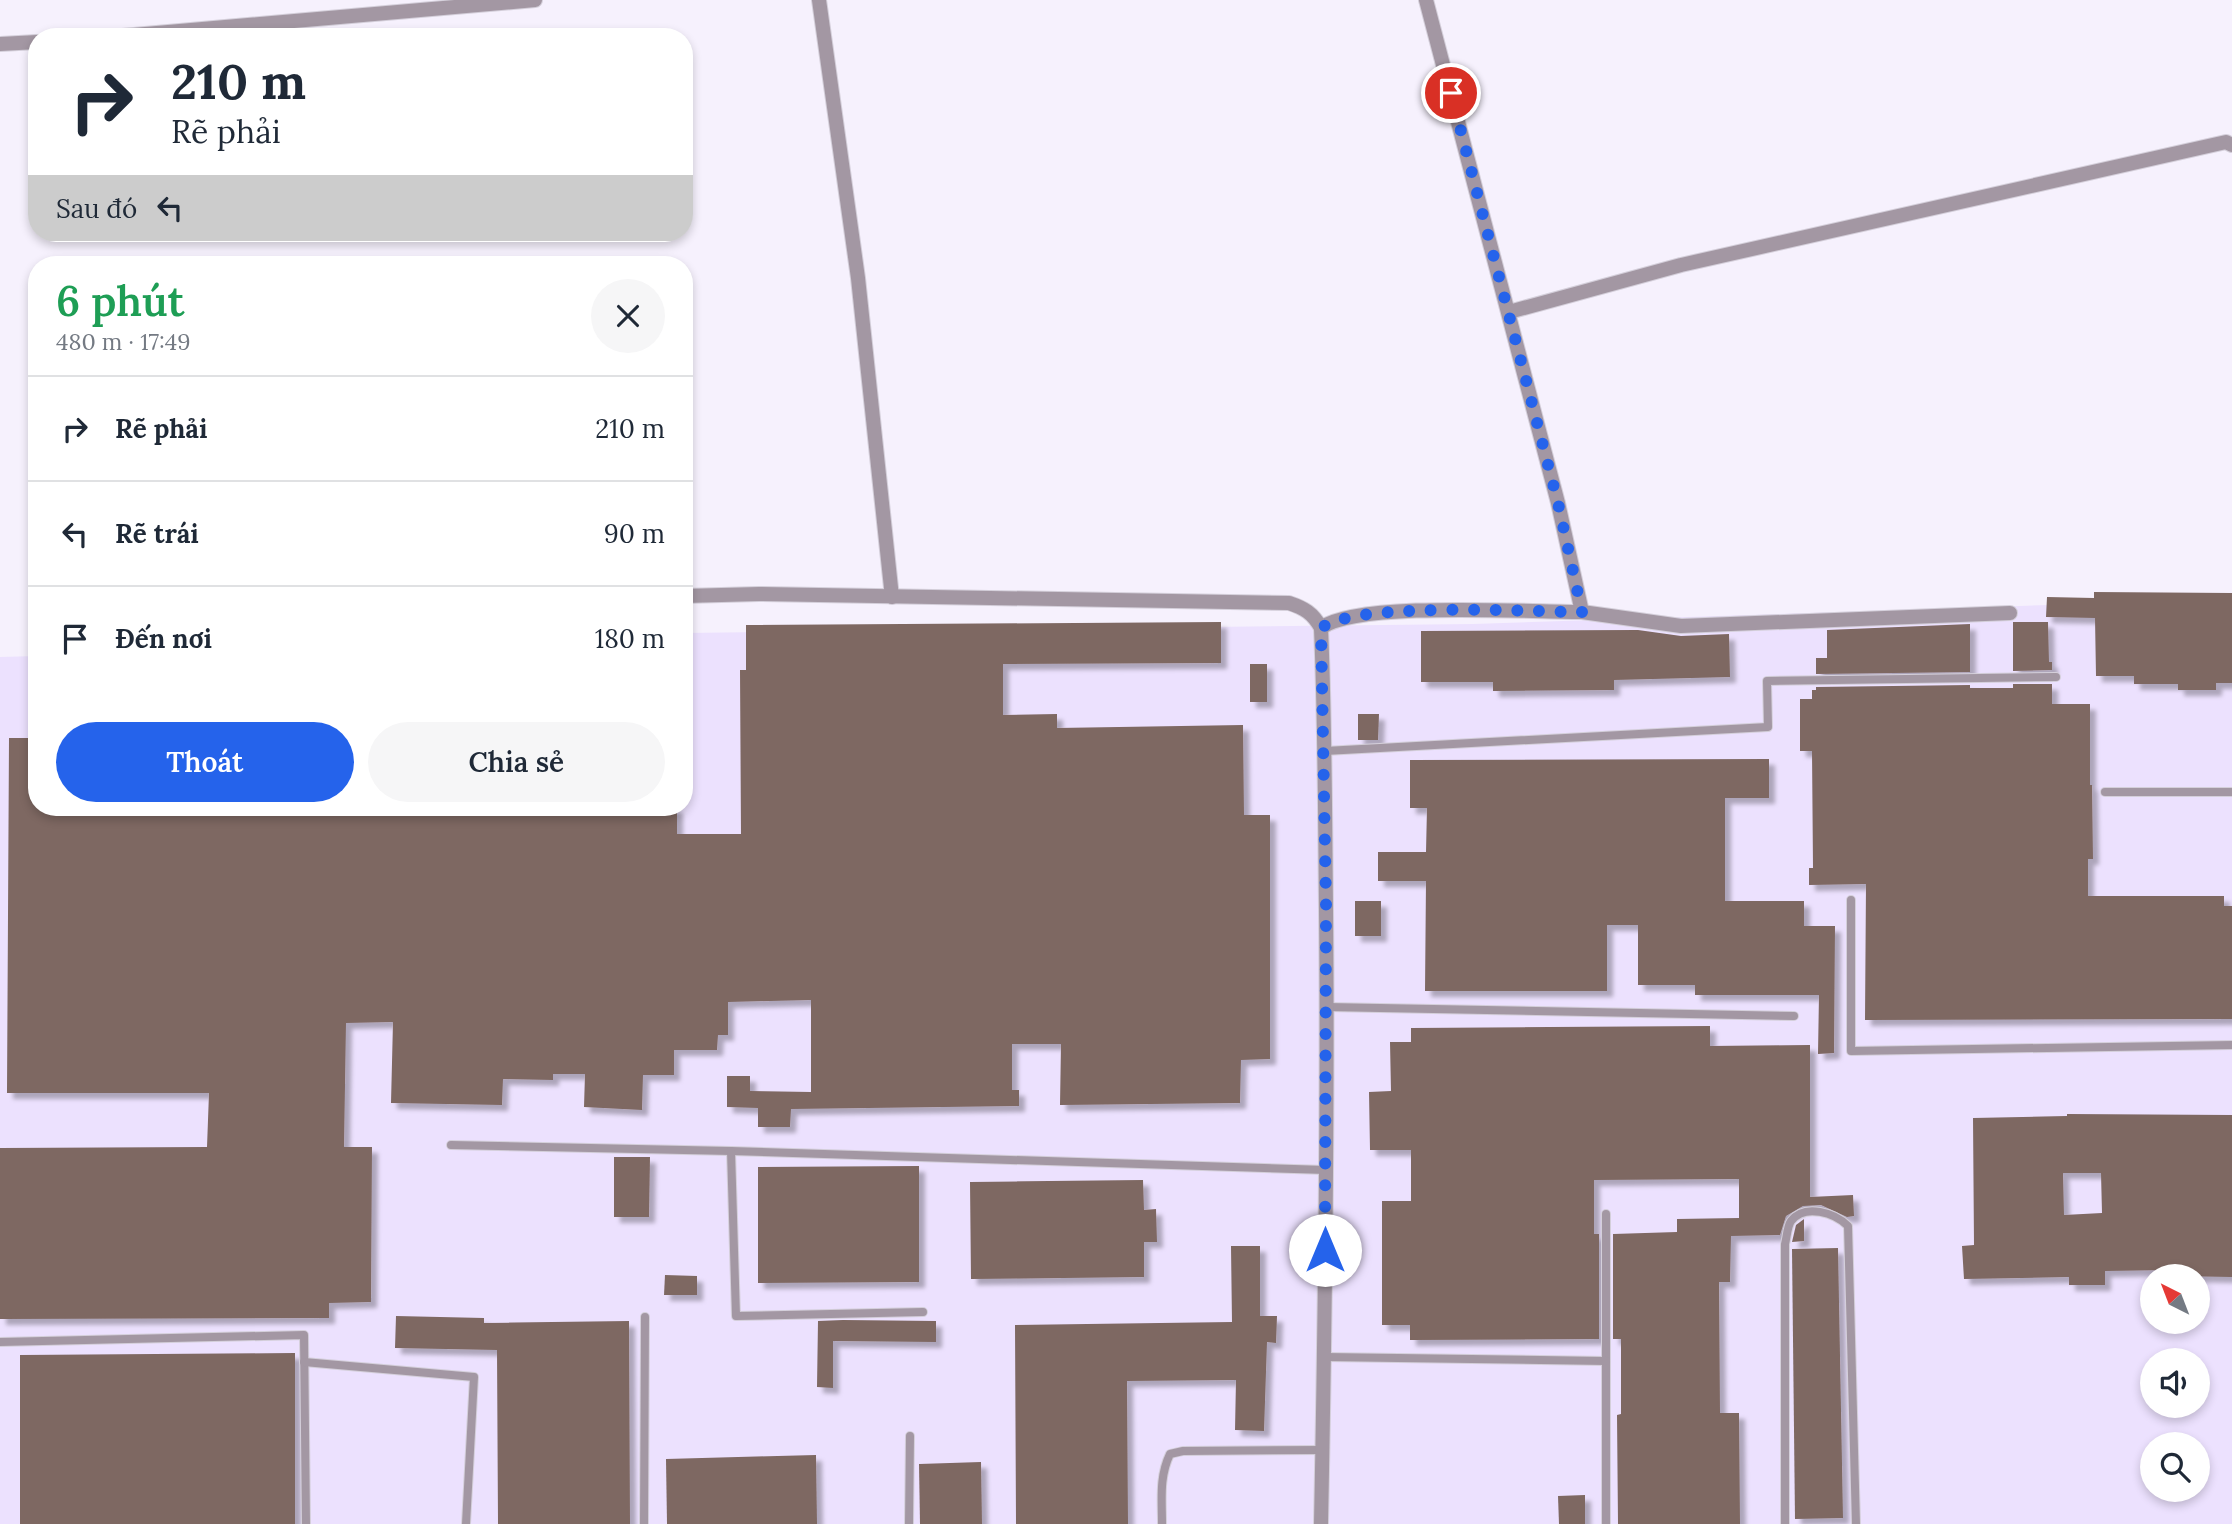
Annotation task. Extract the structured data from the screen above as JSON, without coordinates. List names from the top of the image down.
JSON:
{
  "north": "top left",
  "page": {
    "turn": ["210 m", "Rẽ phải"],
    "then": "Sau đó",
    "heading": ["6 phút", "480 m · 17:49"],
    "list": [
      {
        "name": "Rẽ phải",
        "value": "210 m"
      },
      {
        "name": "Rẽ trái",
        "value": "90 m"
      },
      {
        "name": "Đến nơi",
        "value": "180 m"
      }
    ],
    "buttons": ["Thoát", "Chia sẻ"]
  }
}
